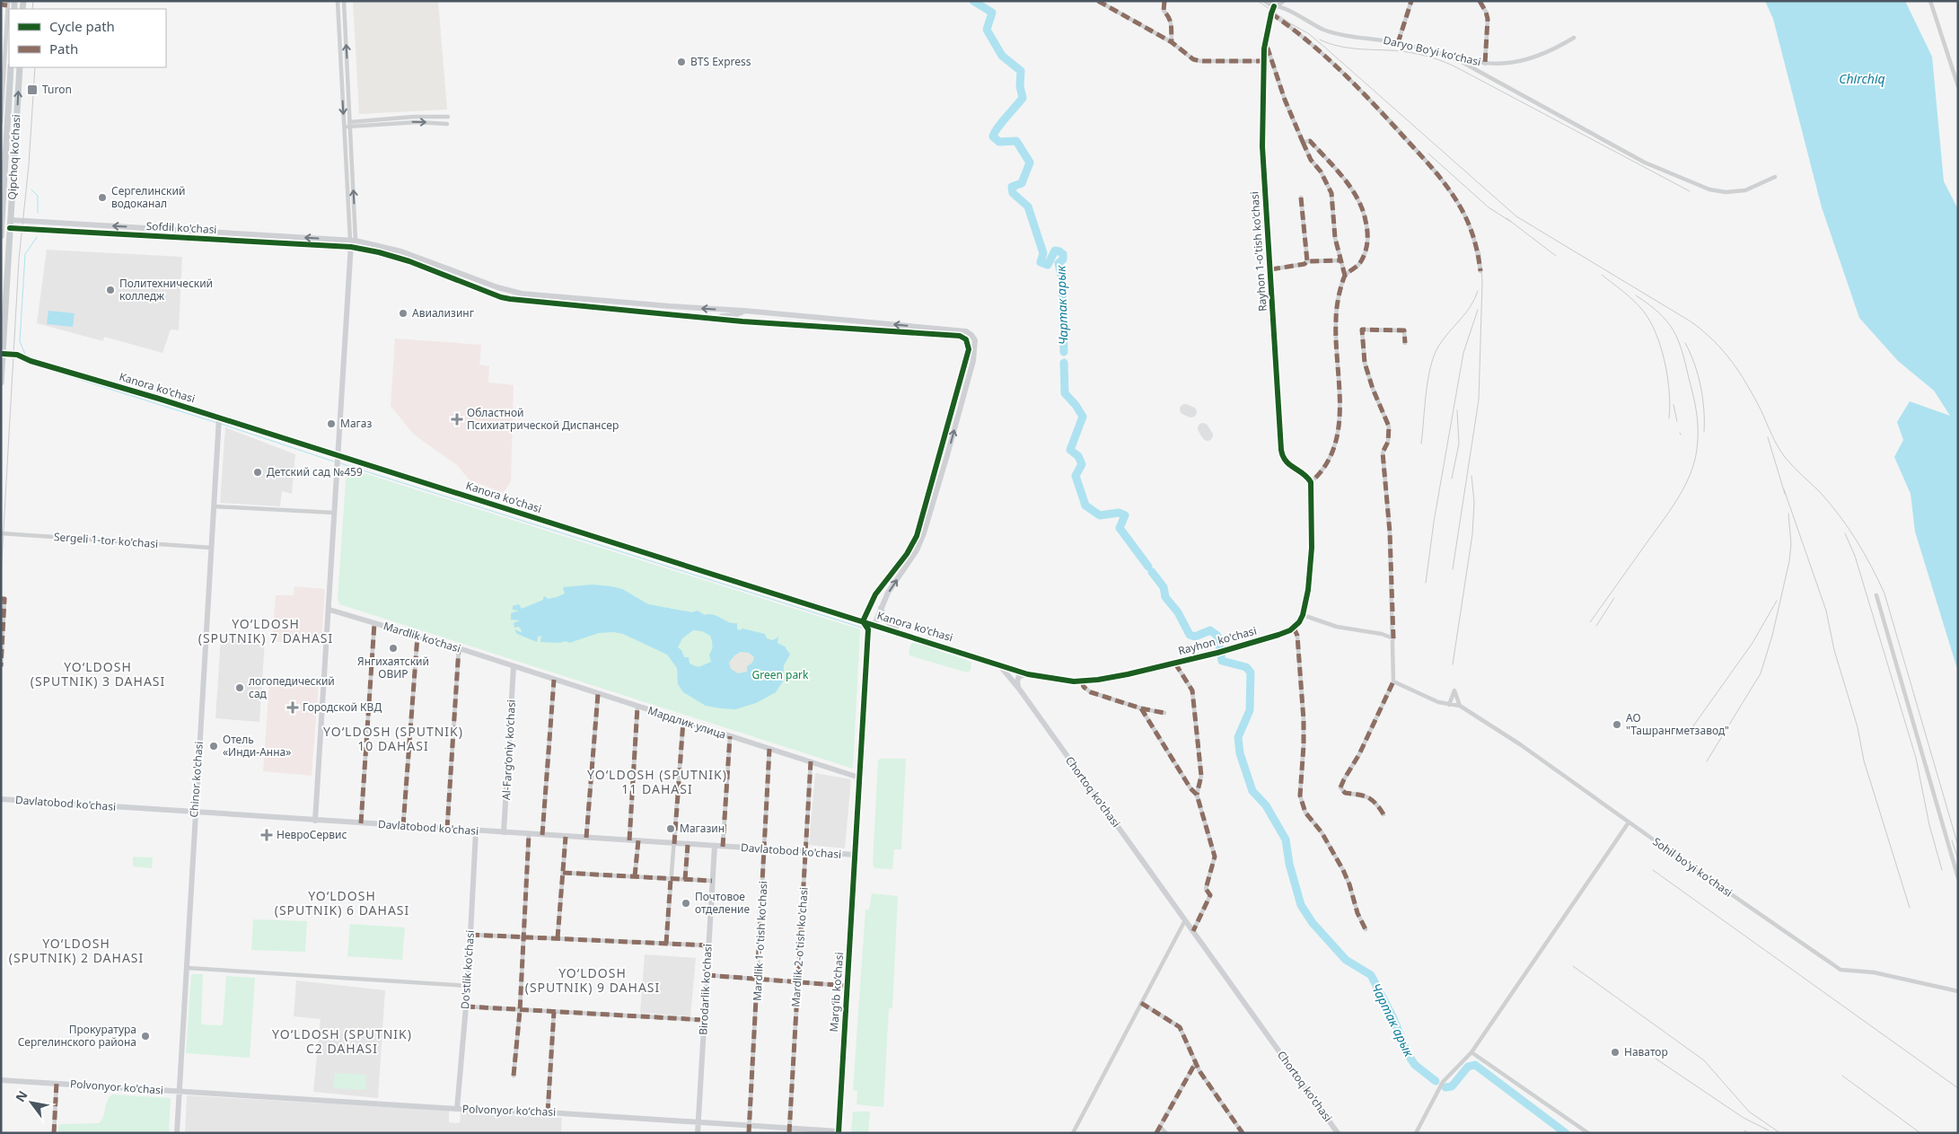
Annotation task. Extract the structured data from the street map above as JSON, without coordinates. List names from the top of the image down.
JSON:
{
  "streets": {
    "main road": ["Qipchoq ko'chasi"],
    "street": [
      "Daryo Boʻyi koʻchasi",
      "Sofdil ko'chasi",
      "Rayhon 1-o'tish ko'chasi",
      "Kanora ko'chasi",
      "Sergeli 1-tor ko'chasi",
      "Mardlik ko‘chasi",
      "Rayhon ko'chasi",
      "Мардлик улица",
      "Al-Farg‘oniy ko‘chasi",
      "Chinor ko'chasi",
      "Chortoq ko'chasi",
      "Davlatobod ko'chasi",
      "Sohil bo'yi ko'chasi",
      "Mardlik 1-o'tish ko'chasi",
      "Mardlik 2-o'tish ko'chasi",
      "Do'stlik ko'chasi",
      "Birodarlik ko'chasi",
      "Marg‘ib ko‘chasi",
      "Polvonyor ko'chasi",
      "Polvonyor koʻchasi"
    ]
  },
  "crossings": [
    ["Daryo Boʻyi koʻchasi", "Rayhon 1-o'tish ko'chasi"],
    ["Qipchoq ko'chasi", "Sofdil ko'chasi"],
    ["Qipchoq ko'chasi", "Kanora ko'chasi"],
    ["Kanora ko'chasi", "Rayhon ko'chasi"],
    ["Kanora ko'chasi", "Chinor ko'chasi"],
    ["Kanora ko'chasi", "Chortoq ko'chasi"],
    ["Sergeli 1-tor ko'chasi", "Chinor ko'chasi"],
    ["Mardlik ko‘chasi", "Мардлик улица"],
    ["Mardlik ko‘chasi", "Al-Farg‘oniy ko‘chasi"],
    ["Rayhon ko'chasi", "Chortoq ko'chasi"],
    ["Мардлик улица", "Al-Farg‘oniy ko‘chasi"],
    ["Мардлик улица", "Mardlik 1-o'tish ko'chasi"],
    ["Мардлик улица", "Mardlik 2-o'tish ko'chasi"],
    ["Мардлик улица", "Marg‘ib ko‘chasi"],
    ["Al-Farg‘oniy ko‘chasi", "Davlatobod ko'chasi"],
    ["Chinor ko'chasi", "Davlatobod ko'chasi"],
    ["Chinor ko'chasi", "Polvonyor ko'chasi"],
    ["Chinor ko'chasi", "Polvonyor koʻchasi"],
    ["Davlatobod ko'chasi", "Mardlik 1-o'tish ko'chasi"],
    ["Davlatobod ko'chasi", "Mardlik 2-o'tish ko'chasi"],
    ["Davlatobod ko'chasi", "Do'stlik ko'chasi"],
    ["Davlatobod ko'chasi", "Birodarlik ko'chasi"],
    ["Davlatobod ko'chasi", "Marg‘ib ko‘chasi"],
    ["Mardlik 1-o'tish ko'chasi", "Polvonyor koʻchasi"],
    ["Mardlik 2-o'tish ko'chasi", "Polvonyor koʻchasi"],
    ["Do'stlik ko'chasi", "Polvonyor koʻchasi"],
    ["Birodarlik ko'chasi", "Polvonyor koʻchasi"],
    ["Marg‘ib ko‘chasi", "Polvonyor koʻchasi"],
    ["Polvonyor ko'chasi", "Polvonyor koʻchasi"]
  ],
  "districts": [
    "YO‘LDOSH (SPUTNIK) 7 DAHASI",
    "YO‘LDOSH (SPUTNIK) 3 DAHASI",
    "YO‘LDOSH (SPUTNIK) 10 DAHASI",
    "YO‘LDOSH (SPUTNIK) 11 DAHASI",
    "YO‘LDOSH (SPUTNIK) 6 DAHASI",
    "YO‘LDOSH (SPUTNIK) 2 DAHASI",
    "YO‘LDOSH (SPUTNIK) 9 DAHASI",
    "YO‘LDOSH (SPUTNIK) C2 DAHASI"
  ],
  "water": ["Chirchiq", "Чартак арык"],
  "parks": ["Green park"],
  "places": {
    "other": [
      "BTS Express",
      "Сергелинский водоканал",
      "Политехнический колледж",
      "Авиализинг",
      "Магаз",
      "Детский сад №459",
      "Янгихаятский ОВИР",
      "логопедический сад",
      "АО \"Ташрангметзавод\"",
      "Отель «Инди-Анна»",
      "Магазин",
      "Почтовое отделение",
      "Прокуратура Сергелинского района",
      "Наватор"
    ],
    "transit": ["Turon"],
    "health": ["Областной Психиатрической Диспансер", "Городской КВД", "НевроСервис"]
  },
  "legend": ["Cycle path", "Path"],
  "north": "top left"
}
